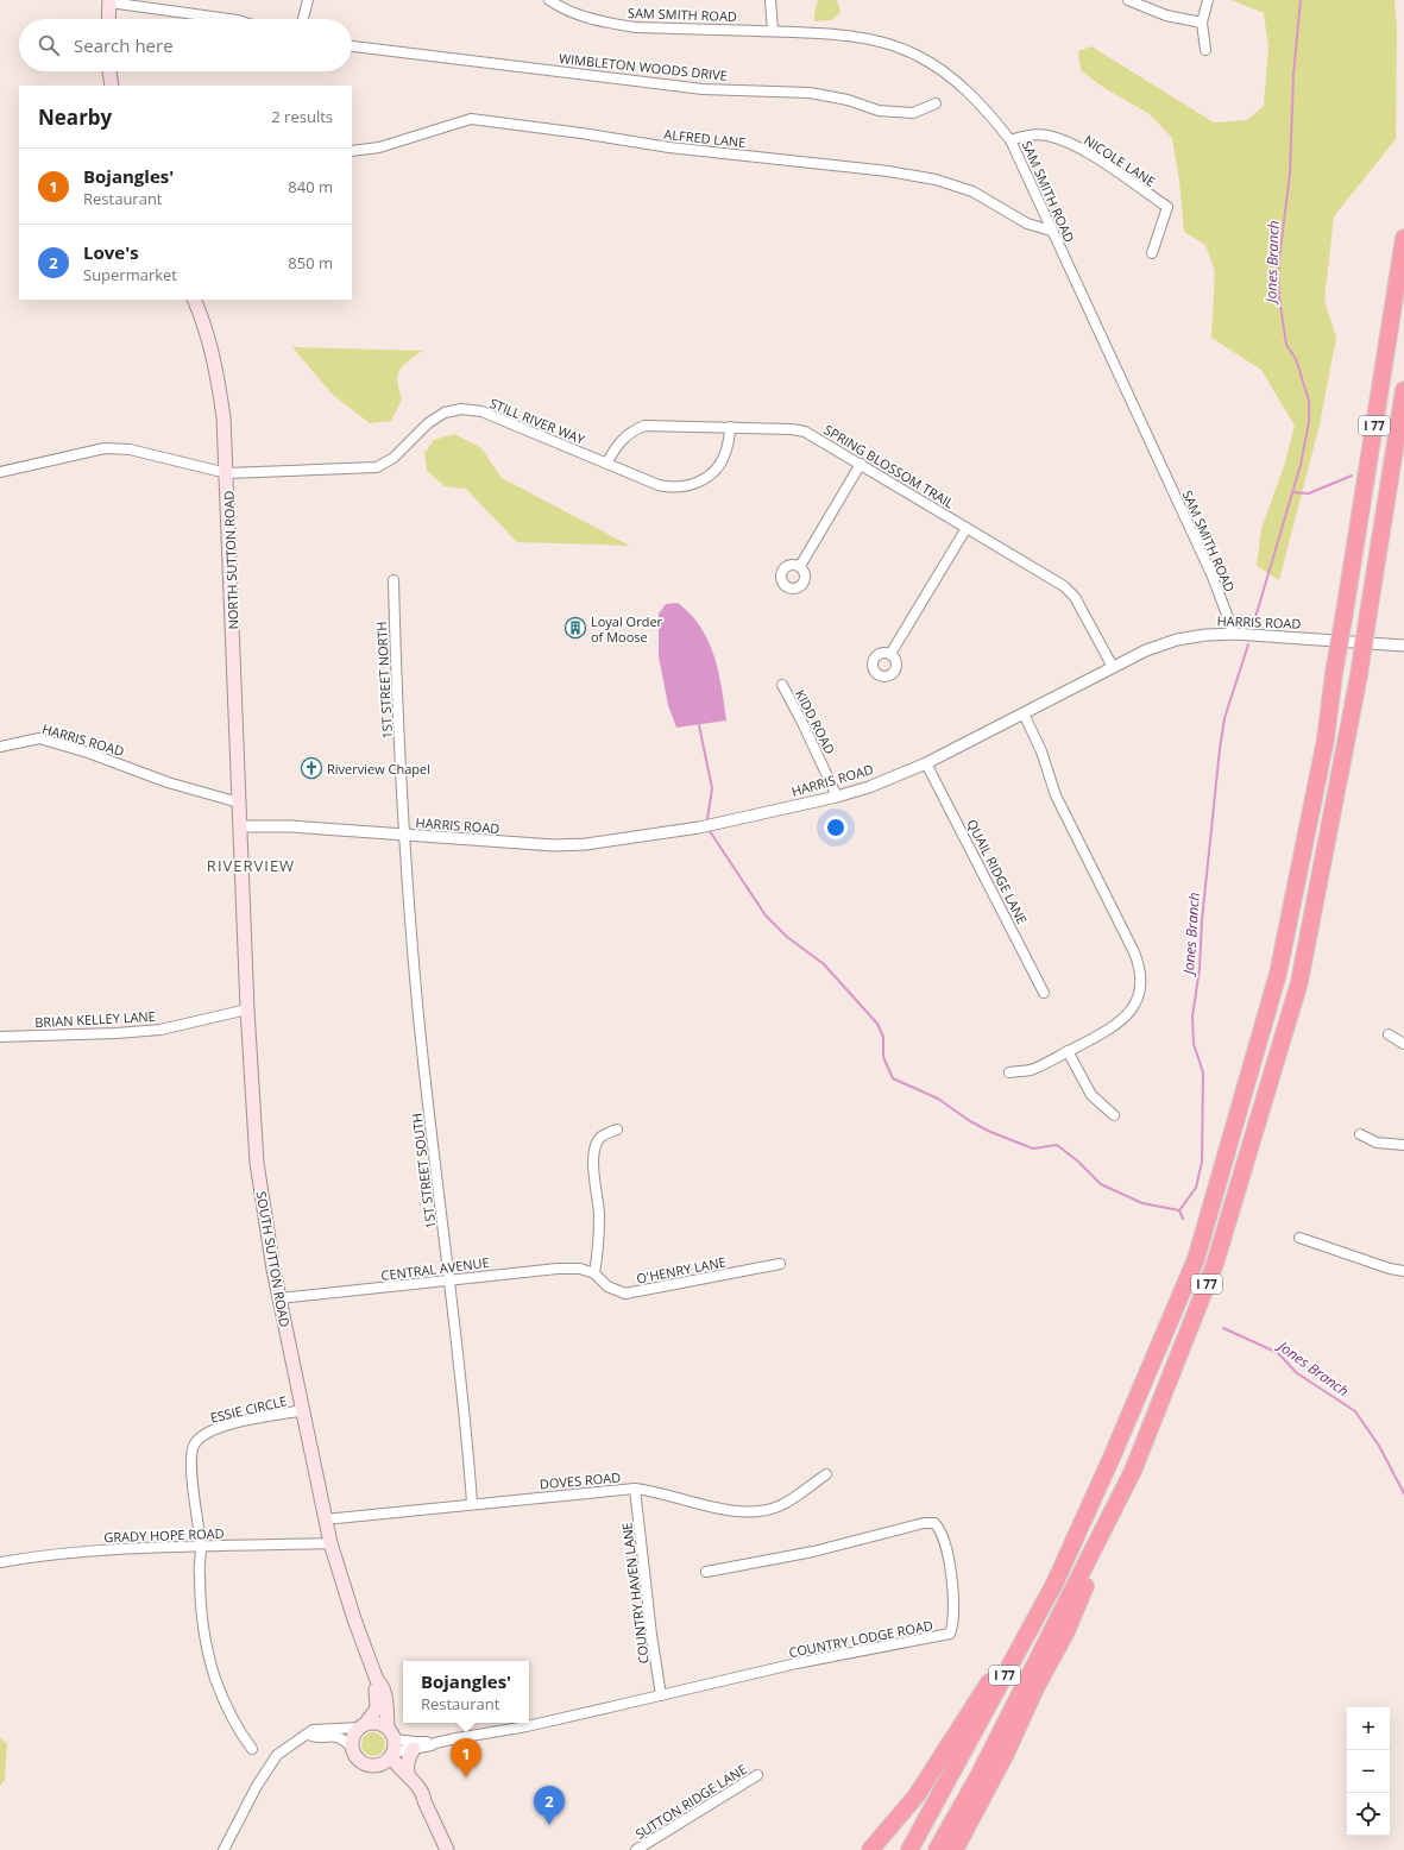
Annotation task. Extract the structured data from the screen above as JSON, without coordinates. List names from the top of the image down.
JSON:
{
  "streets": {
    "highway": ["I 77"],
    "main road": ["NORTH SUTTON ROAD", "SOUTH SUTTON ROAD"],
    "street": [
      "SAM SMITH ROAD",
      "WIMBLETON WOODS DRIVE",
      "ALFRED LANE",
      "NICOLE LANE",
      "STILL RIVER WAY",
      "SPRING BLOSSOM TRAIL",
      "HARRIS ROAD",
      "1ST STREET NORTH",
      "KIDD ROAD",
      "QUAIL RIDGE LANE",
      "BRIAN KELLEY LANE",
      "1ST STREET SOUTH",
      "CENTRAL AVENUE",
      "O'HENRY LANE",
      "ESSIE CIRCLE",
      "DOVES ROAD",
      "GRADY HOPE ROAD",
      "COUNTRY HAVEN LANE",
      "COUNTRY LODGE ROAD",
      "SUTTON RIDGE LANE"
    ]
  },
  "crossings": [
    ["SAM SMITH ROAD", "ALFRED LANE"],
    ["SAM SMITH ROAD", "NICOLE LANE"],
    ["SAM SMITH ROAD", "HARRIS ROAD"],
    ["STILL RIVER WAY", "SPRING BLOSSOM TRAIL"],
    ["STILL RIVER WAY", "NORTH SUTTON ROAD"],
    ["SPRING BLOSSOM TRAIL", "HARRIS ROAD"],
    ["NORTH SUTTON ROAD", "HARRIS ROAD"],
    ["NORTH SUTTON ROAD", "SOUTH SUTTON ROAD"],
    ["HARRIS ROAD", "1ST STREET NORTH"],
    ["HARRIS ROAD", "KIDD ROAD"],
    ["HARRIS ROAD", "QUAIL RIDGE LANE"],
    ["HARRIS ROAD", "1ST STREET SOUTH"],
    ["HARRIS ROAD", "SOUTH SUTTON ROAD"],
    ["1ST STREET NORTH", "1ST STREET SOUTH"],
    ["BRIAN KELLEY LANE", "SOUTH SUTTON ROAD"],
    ["1ST STREET SOUTH", "CENTRAL AVENUE"],
    ["1ST STREET SOUTH", "DOVES ROAD"],
    ["SOUTH SUTTON ROAD", "CENTRAL AVENUE"],
    ["SOUTH SUTTON ROAD", "ESSIE CIRCLE"],
    ["SOUTH SUTTON ROAD", "DOVES ROAD"],
    ["SOUTH SUTTON ROAD", "GRADY HOPE ROAD"],
    ["SOUTH SUTTON ROAD", "COUNTRY LODGE ROAD"],
    ["CENTRAL AVENUE", "O'HENRY LANE"],
    ["ESSIE CIRCLE", "GRADY HOPE ROAD"],
    ["DOVES ROAD", "COUNTRY HAVEN LANE"],
    ["COUNTRY HAVEN LANE", "COUNTRY LODGE ROAD"]
  ],
  "districts": ["RIVERVIEW"],
  "water": ["Jones Branch"],
  "places": {
    "building": ["Loyal Order of Moose"],
    "church": ["Riverview Chapel"]
  },
  "page": {
    "search": "Search here",
    "heading": ["Nearby", "2 results"],
    "list": [
      {
        "mark": "1",
        "name": "Bojangles'",
        "note": "Restaurant",
        "value": "840 m"
      },
      {
        "mark": "2",
        "name": "Love's",
        "note": "Supermarket",
        "value": "850 m"
      }
    ],
    "popup": ["Bojangles'", "Restaurant"],
    "map_buttons": ["+", "−"],
    "pins": ["1", "2"]
  }
}
